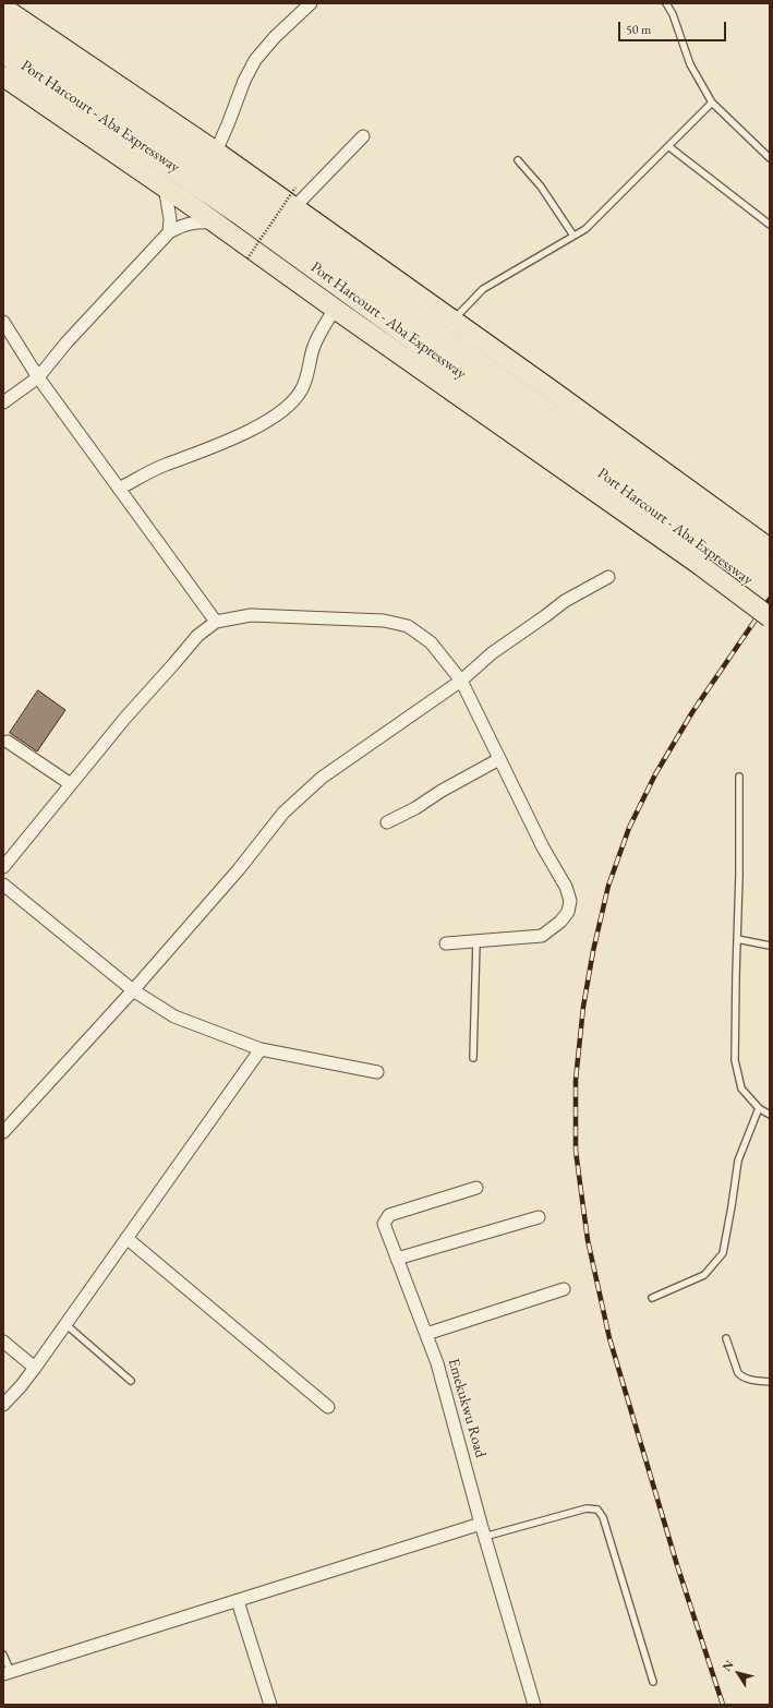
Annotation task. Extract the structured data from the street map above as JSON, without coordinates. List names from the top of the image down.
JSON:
{
  "streets": {
    "highway": ["Port Harcourt - Aba Expressway"],
    "street": ["Emekukwu Road"]
  },
  "scale_bar": "50 m",
  "north": "top left"
}
